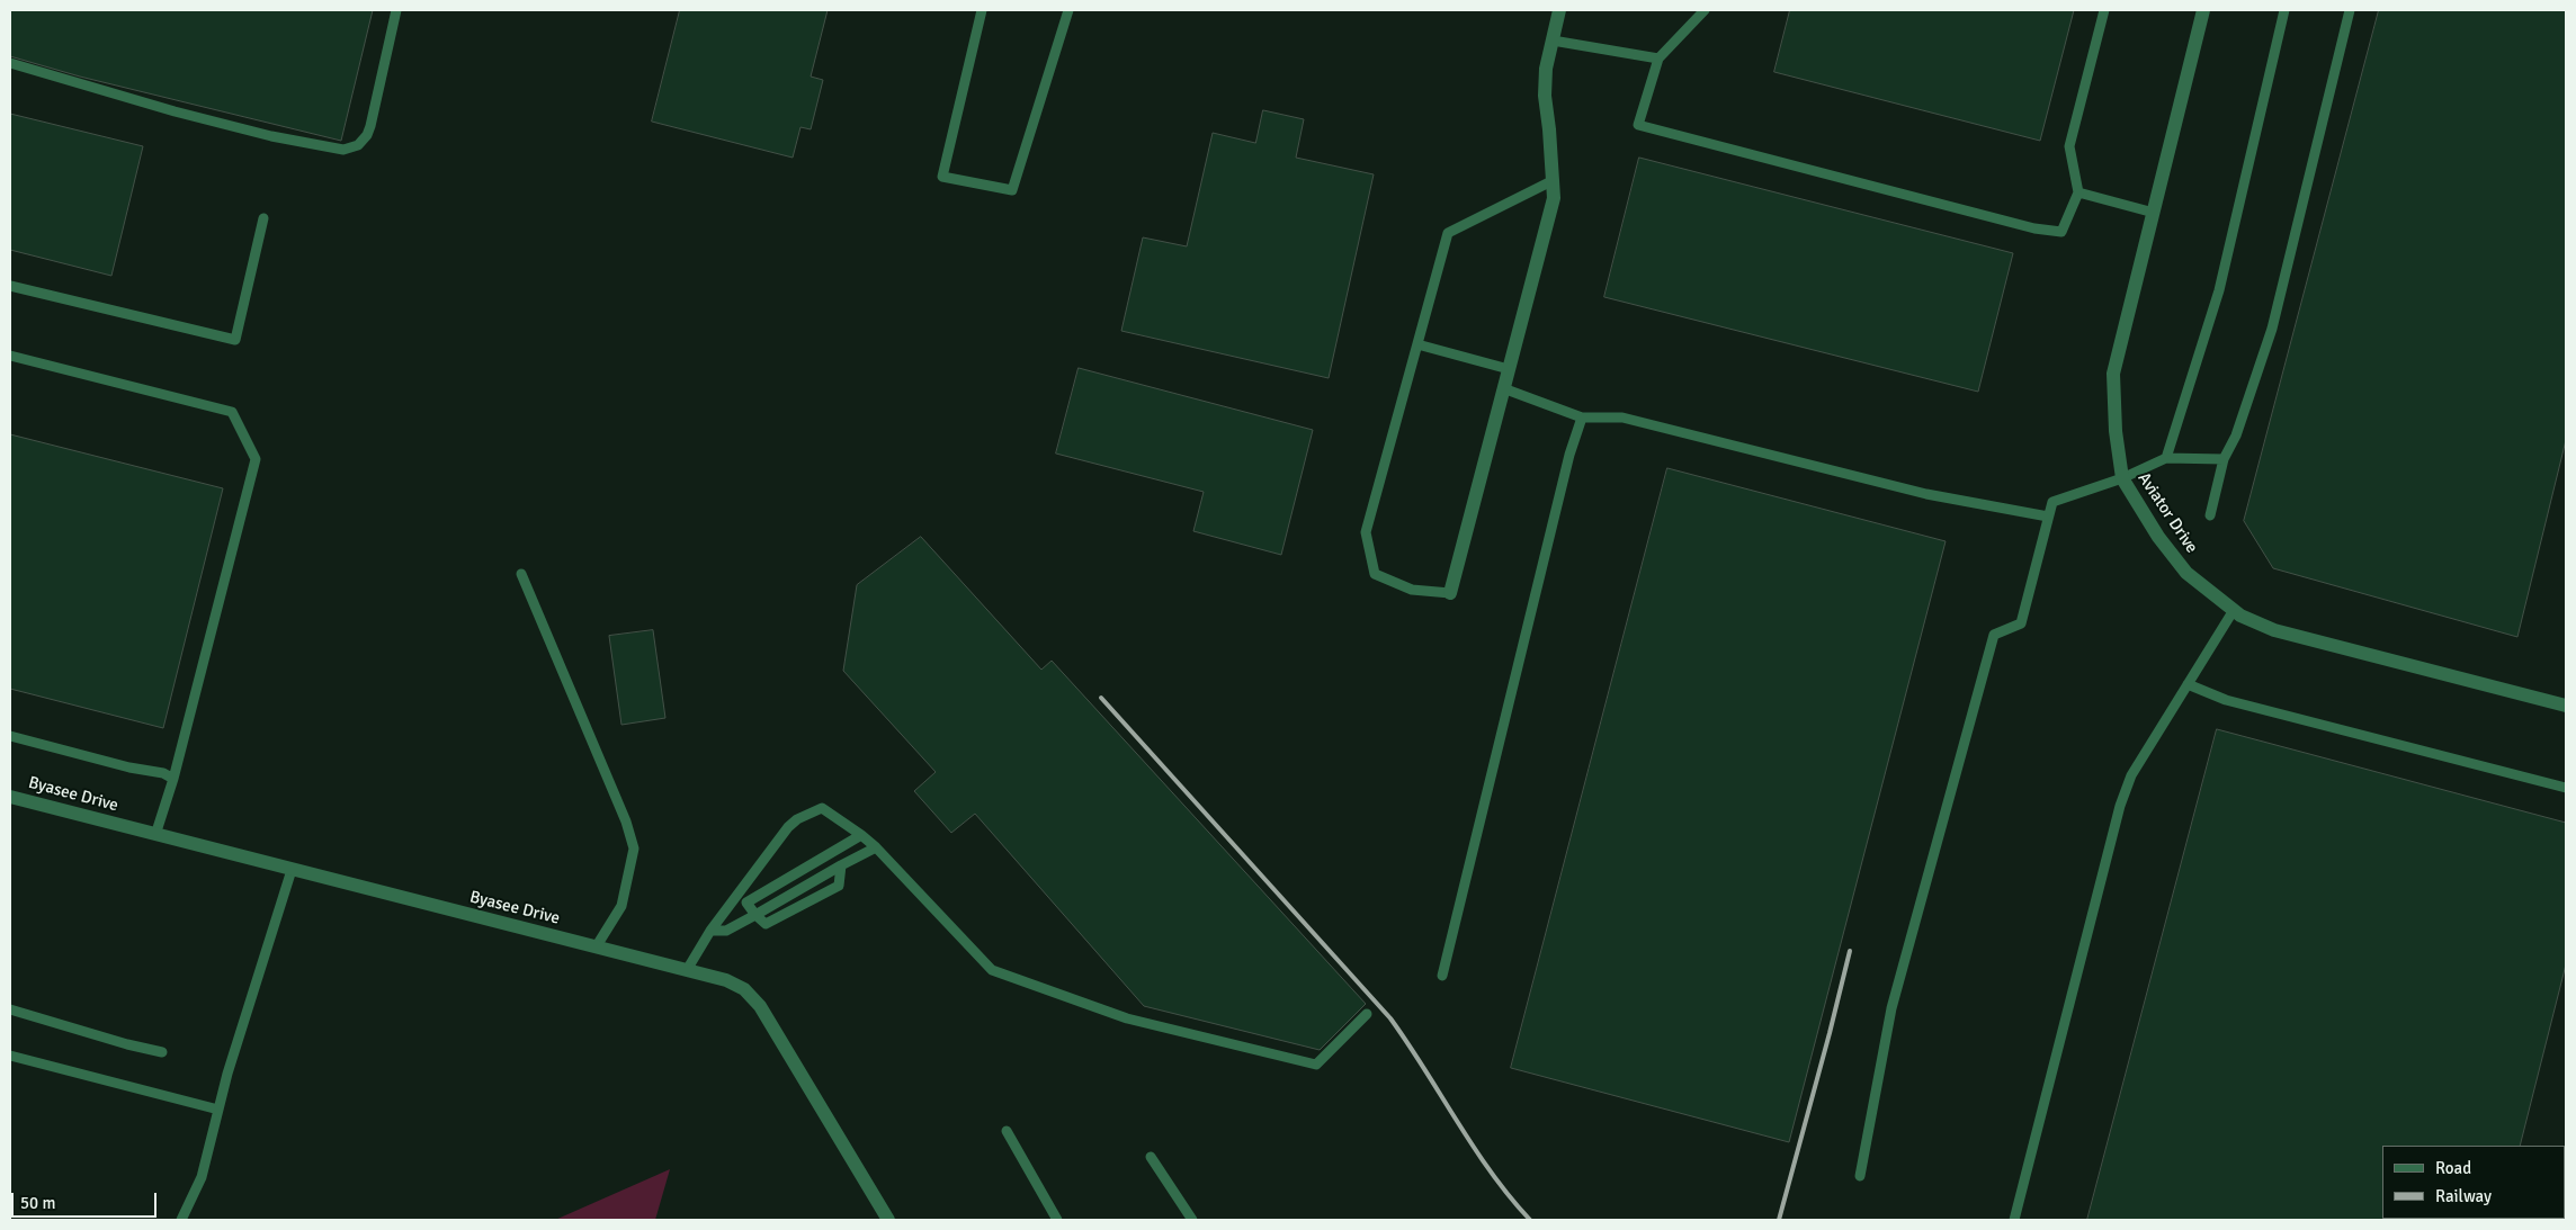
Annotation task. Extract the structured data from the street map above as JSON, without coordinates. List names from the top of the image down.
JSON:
{
  "streets": {
    "street": ["Aviator Drive", "Byasee Drive"]
  },
  "legend": ["Road", "Railway"],
  "scale_bar": "50 m"
}
